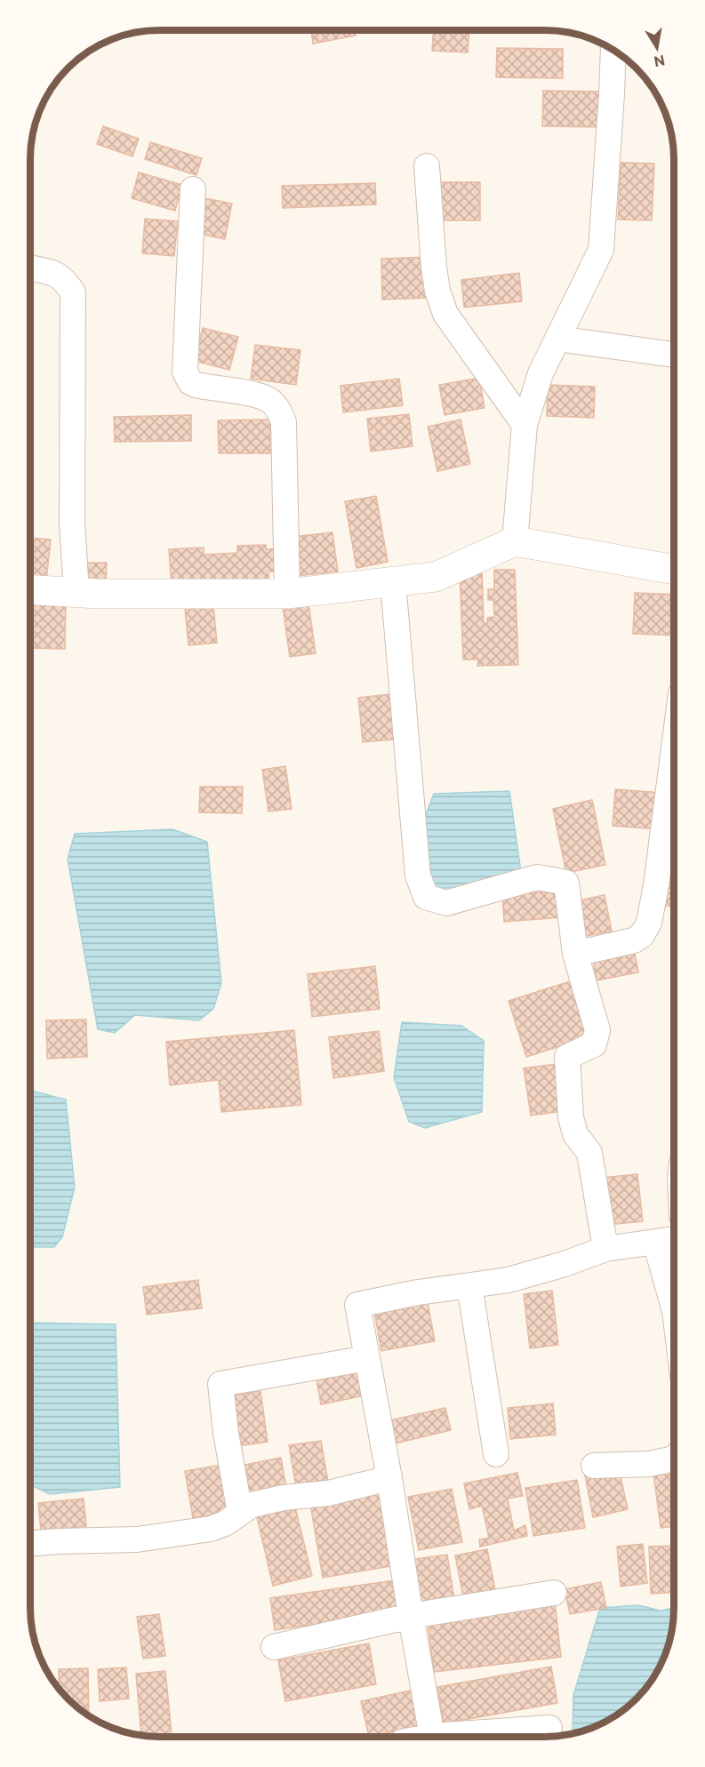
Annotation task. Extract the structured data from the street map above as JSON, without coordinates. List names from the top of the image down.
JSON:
{
  "north": "bottom"
}
